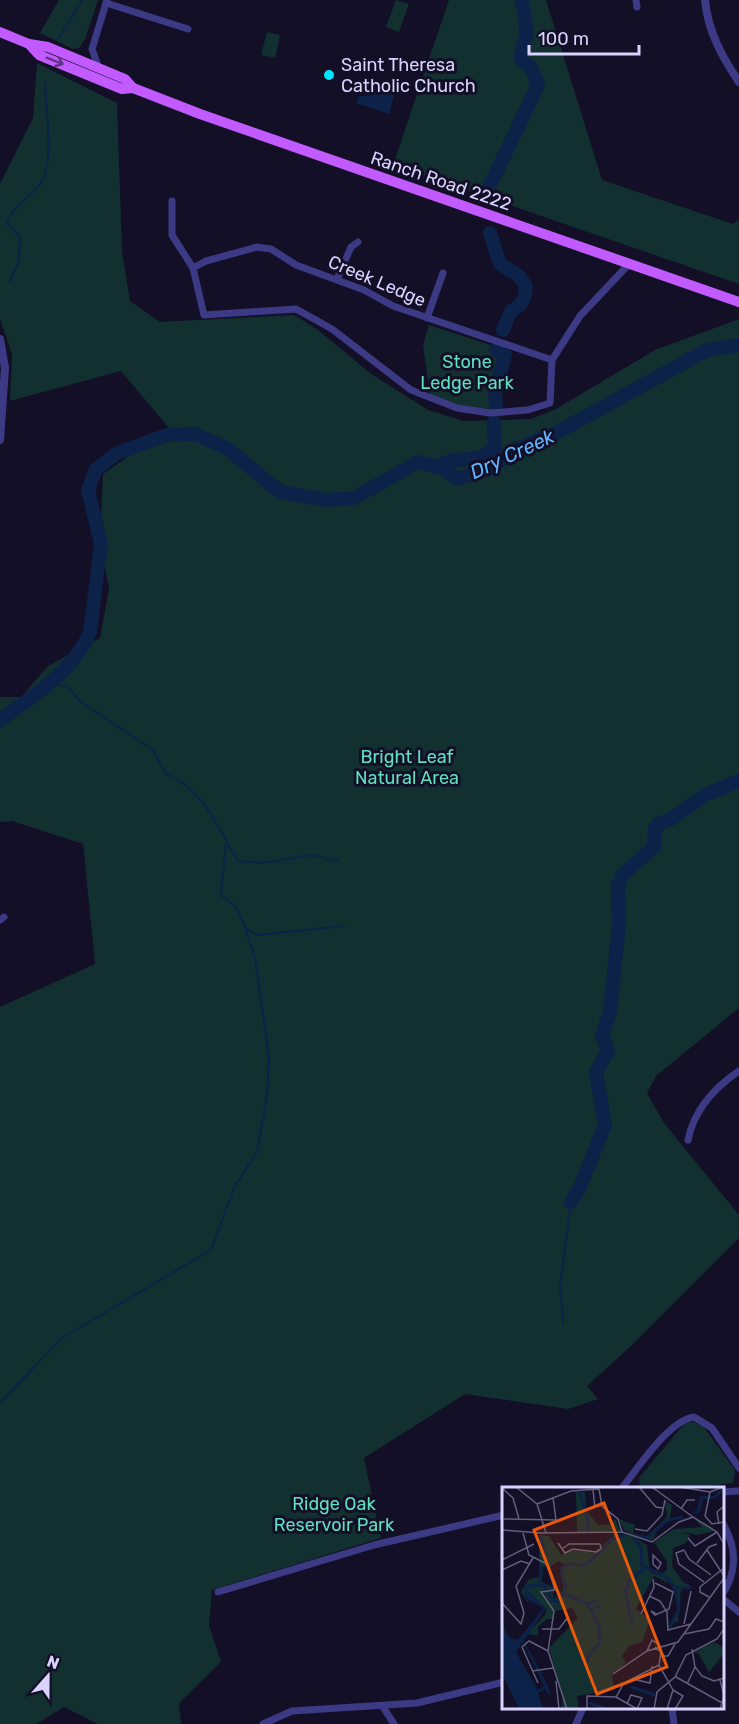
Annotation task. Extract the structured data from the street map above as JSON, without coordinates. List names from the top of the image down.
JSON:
{
  "streets": {
    "main road": ["Ranch Road 2222"],
    "street": ["Creek Ledge"]
  },
  "water": ["Dry Creek"],
  "parks": ["Stone Ledge Park", "Bright Leaf Natural Area", "Ridge Oak Reservoir Park"],
  "places": ["Saint Theresa Catholic Church"],
  "scale_bar": "100 m",
  "north": "top"
}
